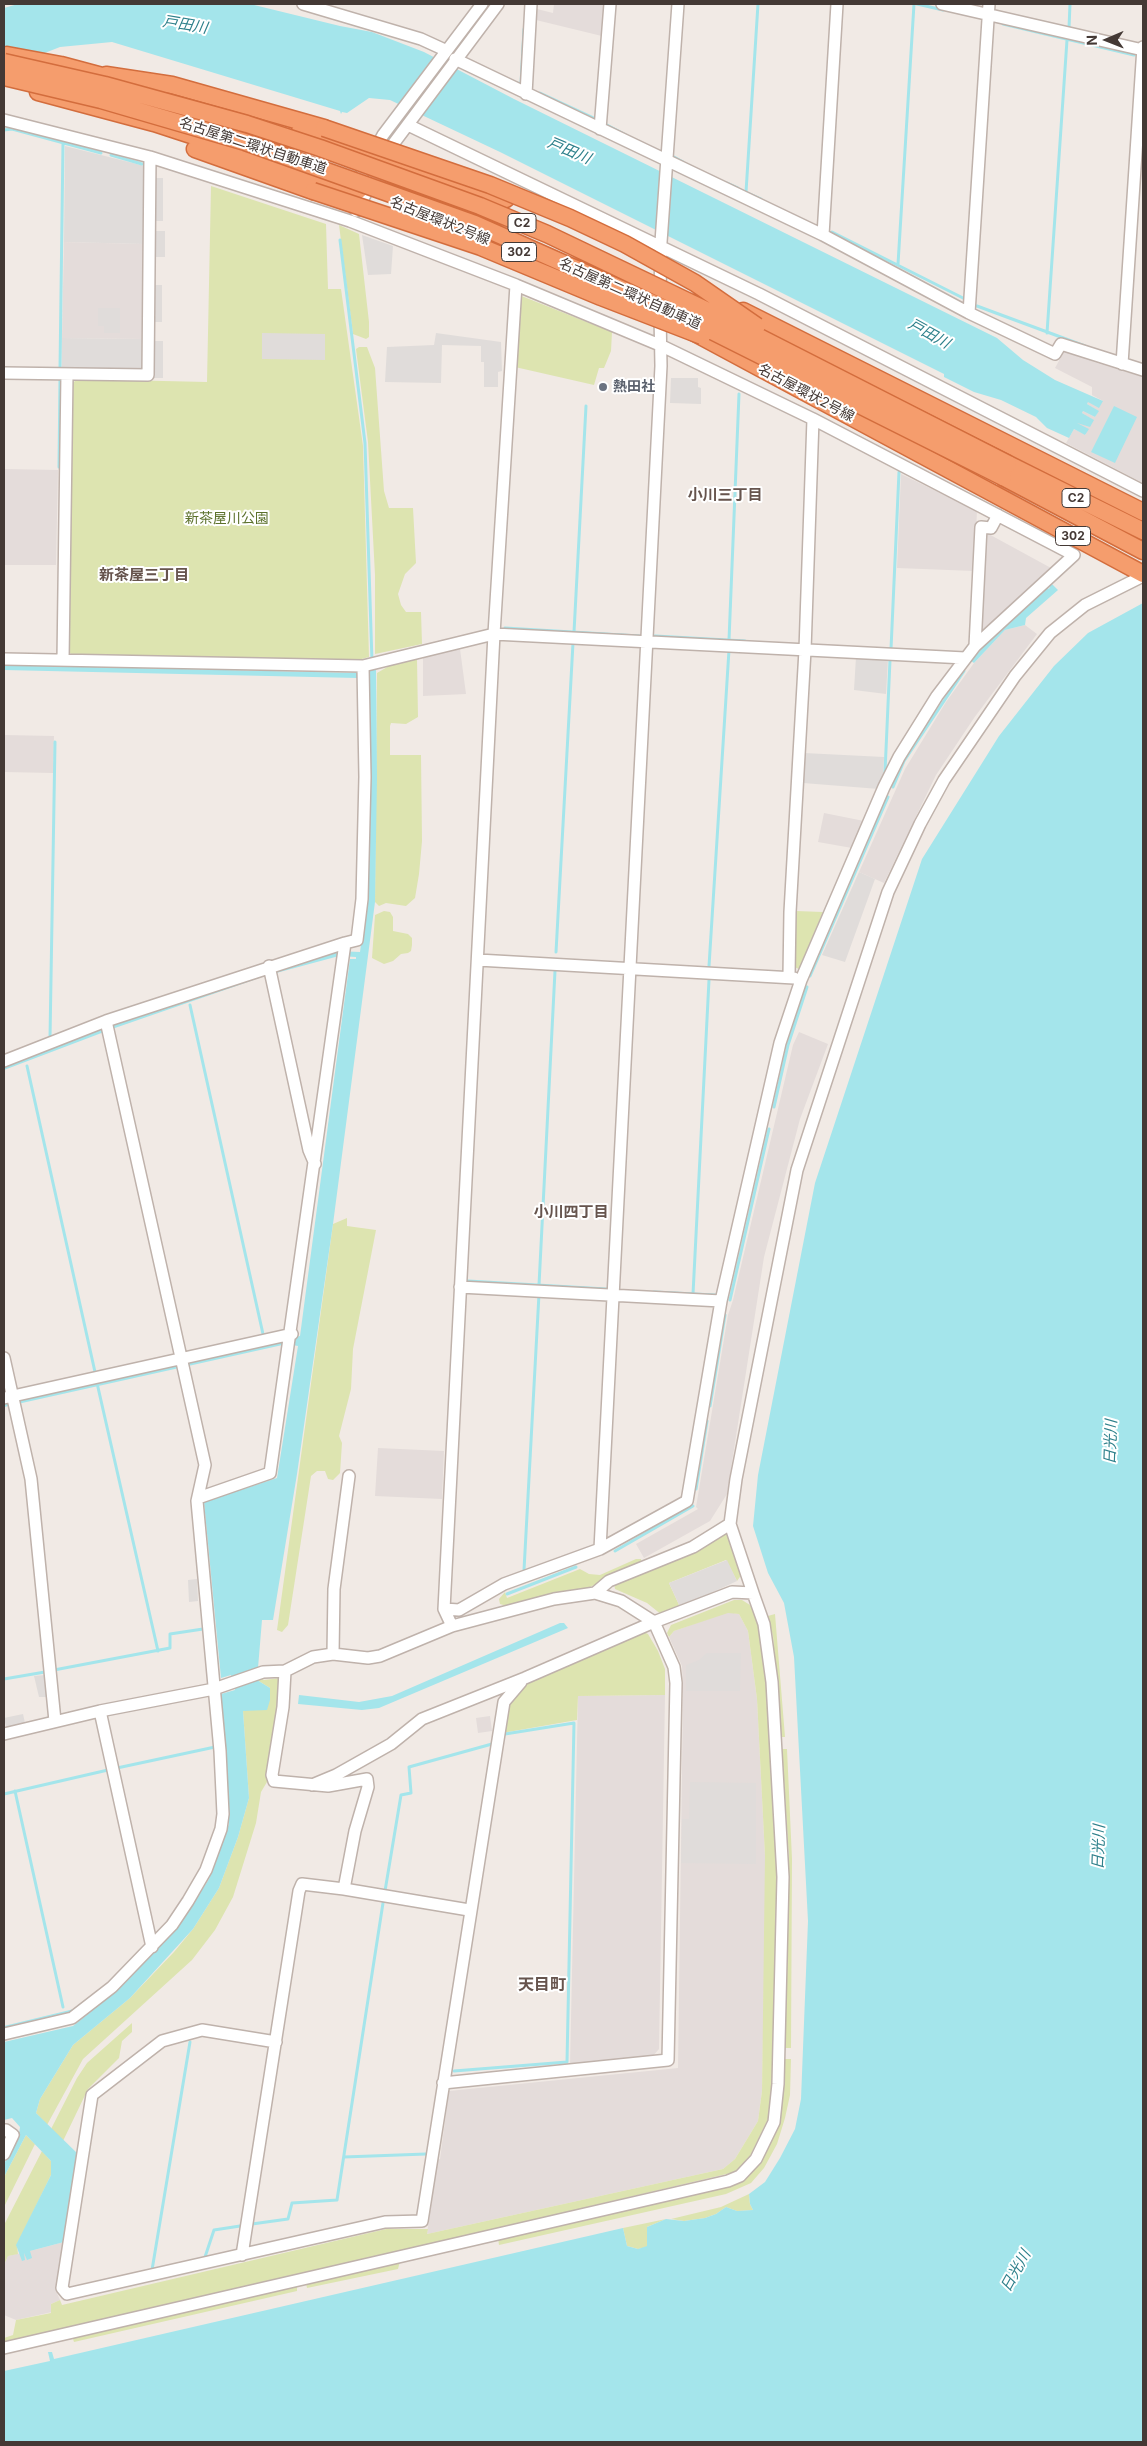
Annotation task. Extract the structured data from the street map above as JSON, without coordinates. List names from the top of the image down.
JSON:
{
  "streets": {
    "highway": [
      "名古屋第二環状自動車道",
      "名古屋環状2号線",
      "C2",
      "302"
    ]
  },
  "districts": [
    "小川三丁目",
    "新茶屋三丁目",
    "小川四丁目",
    "天目町"
  ],
  "water": ["戸田川", "日光川"],
  "parks": ["新茶屋川公園"],
  "places": ["熱田社"],
  "north": "left"
}
